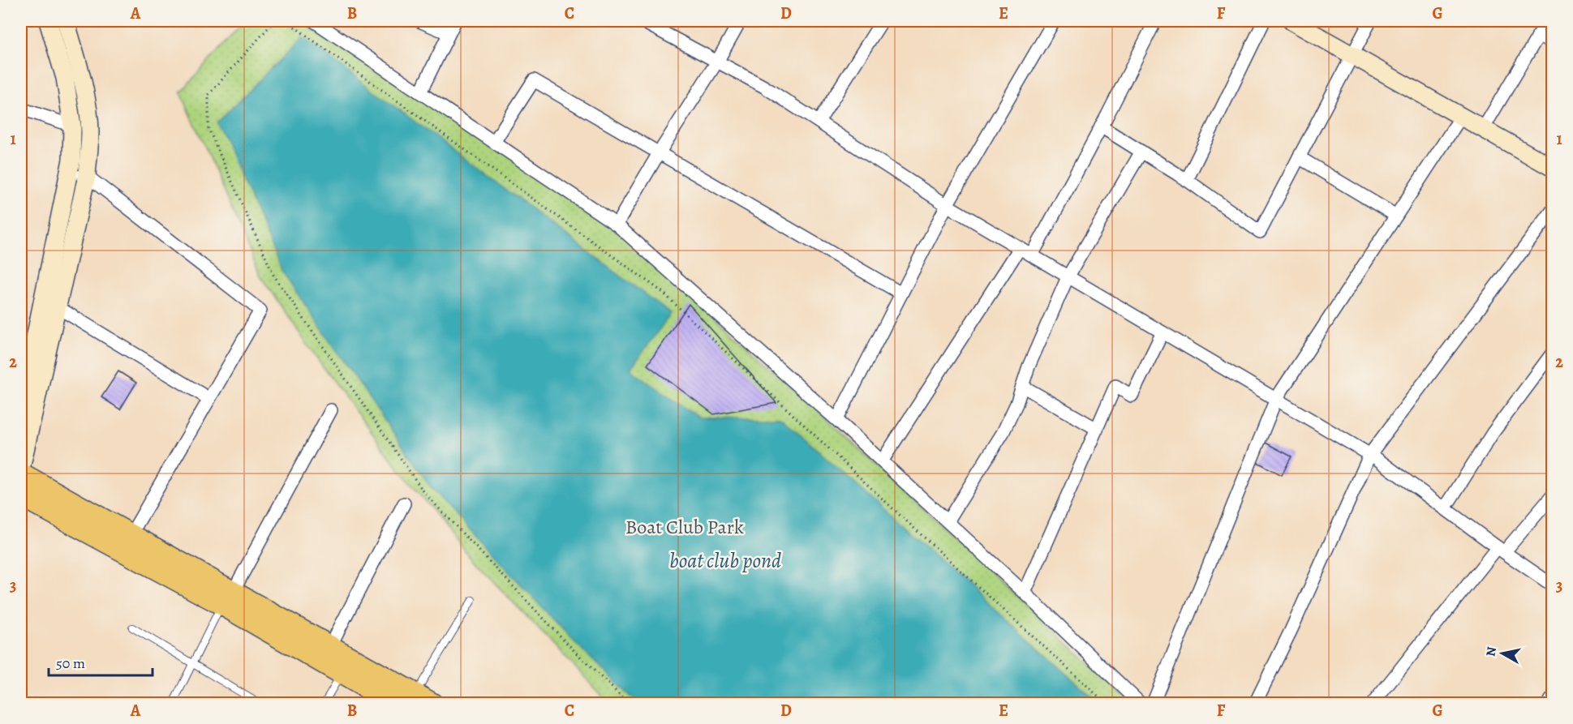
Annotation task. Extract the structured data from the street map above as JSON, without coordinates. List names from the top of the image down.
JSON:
{
  "water": ["boat club pond"],
  "parks": ["Boat Club Park"],
  "scale_bar": "50 m",
  "north": "left",
  "grid": {
    "columns": [
      "A",
      "B",
      "C",
      "D",
      "E",
      "F",
      "G"
    ],
    "rows": ["1", "2", "3"]
  }
}
